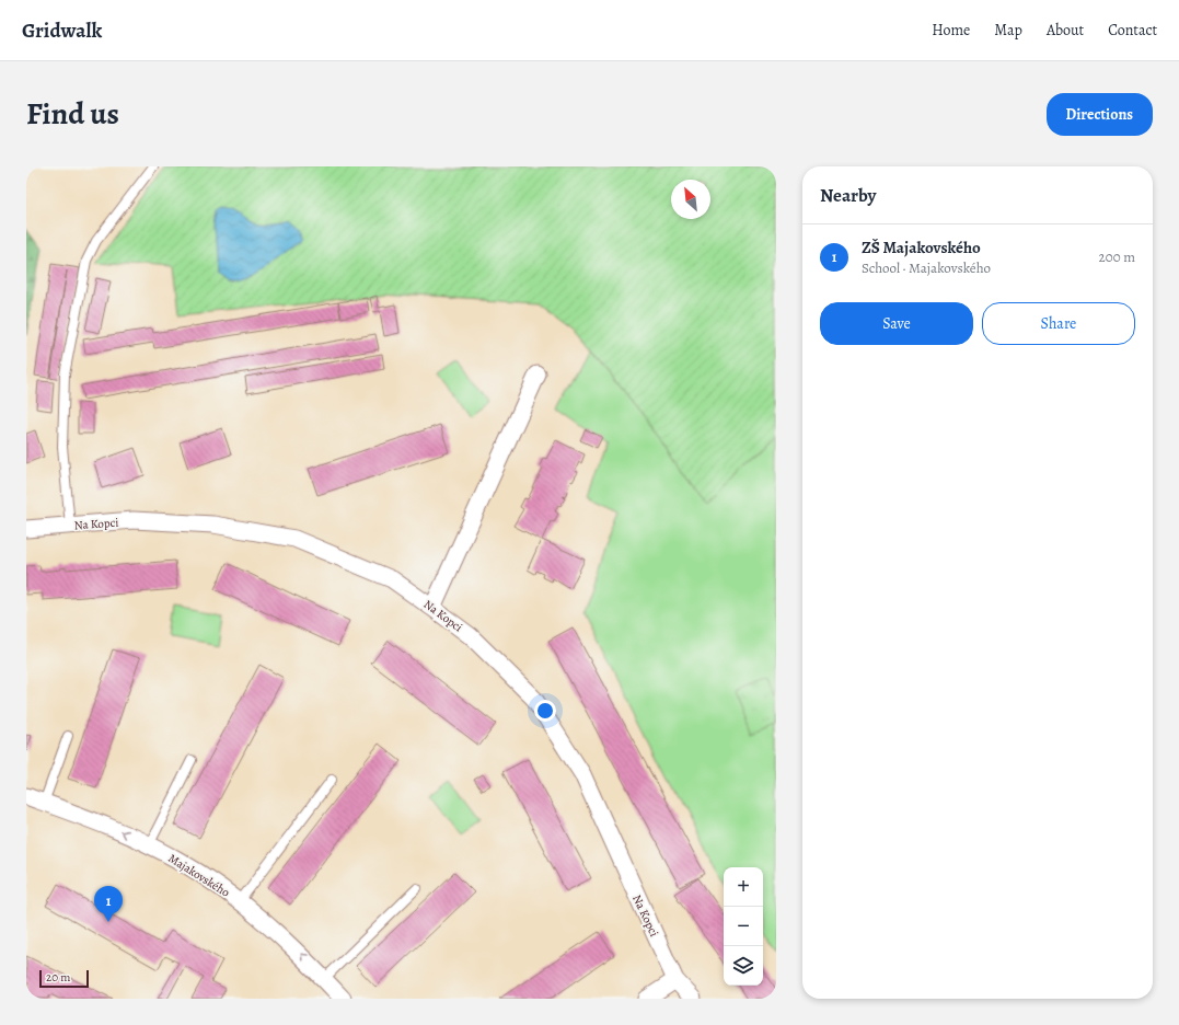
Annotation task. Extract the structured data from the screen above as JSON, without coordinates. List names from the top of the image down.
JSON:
{
  "streets": {
    "street": ["Na Kopci", "Majakovského"]
  },
  "one_way": ["Majakovského"],
  "scale_bar": "20 m",
  "north": "top left",
  "page": {
    "header": "Gridwalk",
    "nav": [
      "Home",
      "Map",
      "About",
      "Contact"
    ],
    "title": "Find us",
    "buttons": [
      "Directions",
      ["Save", "Share"]
    ],
    "heading": "Nearby",
    "list": [
      {
        "mark": "1",
        "name": "ZŠ Majakovského",
        "note": "School · Majakovského",
        "value": "200 m"
      }
    ],
    "map_buttons": ["+", "−"],
    "pins": "1",
    "scale": "20 m"
  }
}
